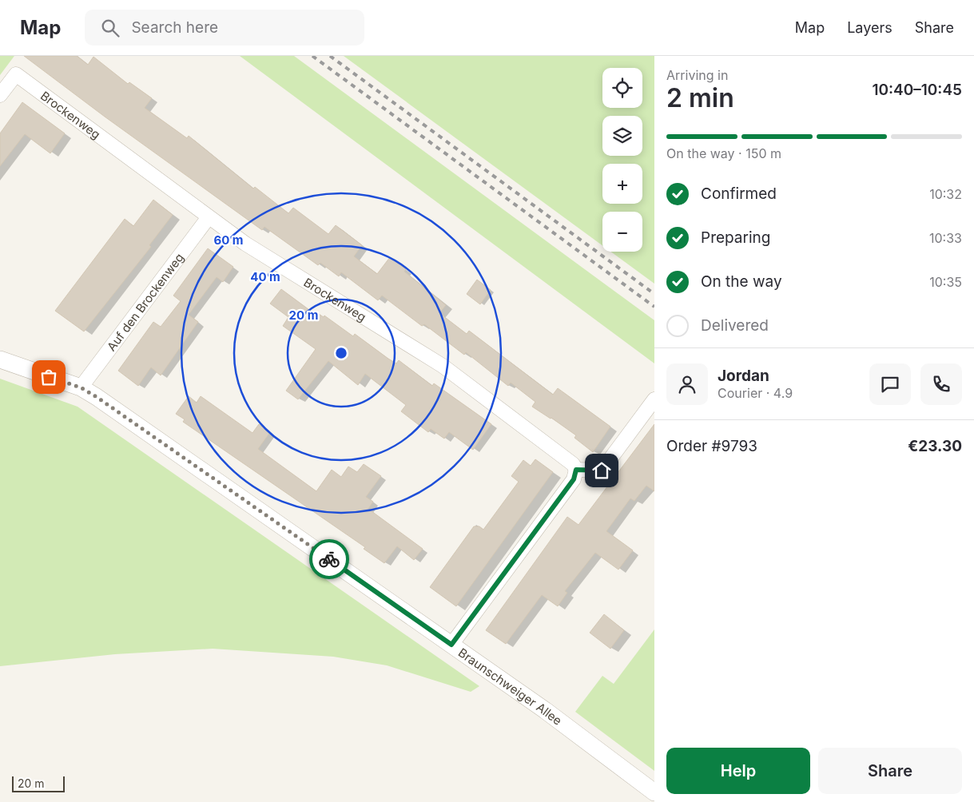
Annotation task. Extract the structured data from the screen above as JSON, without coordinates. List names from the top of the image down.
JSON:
{
  "streets": {
    "street": ["Brockenweg", "Auf den Brockenweg", "Braunschweiger Allee"]
  },
  "crossings": [
    ["Brockenweg", "Auf den Brockenweg"],
    ["Auf den Brockenweg", "Braunschweiger Allee"]
  ],
  "scale_bar": "20 m",
  "page": {
    "header": "Map",
    "search": "Search here",
    "nav": ["Map", "Layers", "Share"],
    "heading": ["2 min", "Arriving in", "10:40–10:45"],
    "panel": [
      "Jordan",
      "Courier · 4.9",
      "Order #9793",
      "€23.30"
    ],
    "map_buttons": ["+", "−"],
    "bar": "On the way · 150 m",
    "list": [
      ["Confirmed", "10:32"],
      ["Preparing", "10:33"],
      ["On the way", "10:35"],
      "Delivered"
    ],
    "buttons": ["Help", "Share"],
    "scale": "20 m"
  },
  "rings": ["60 m", "40 m", "20 m"]
}
